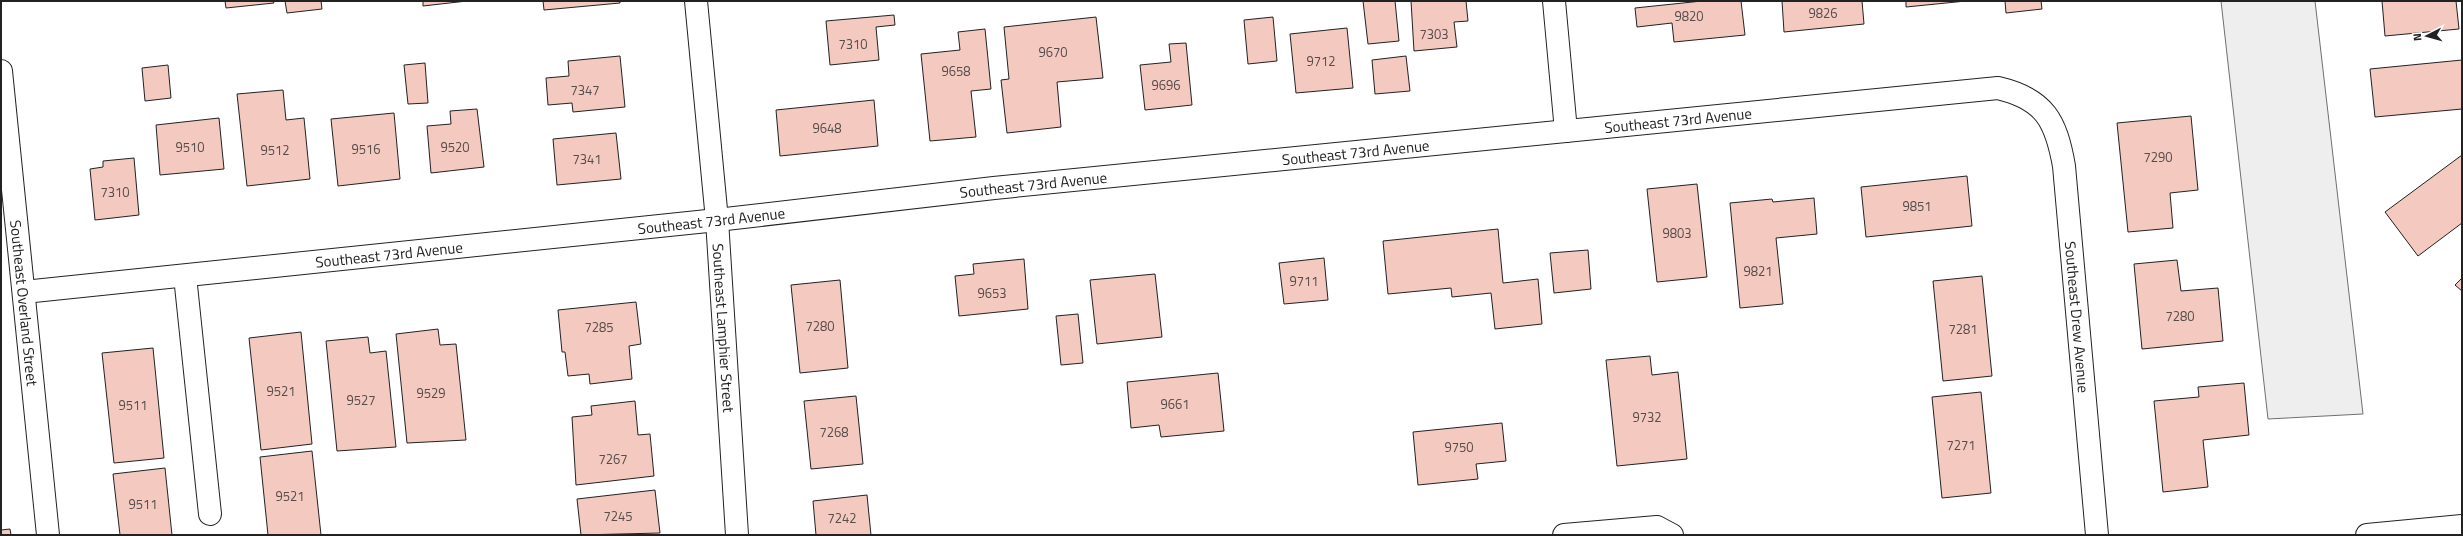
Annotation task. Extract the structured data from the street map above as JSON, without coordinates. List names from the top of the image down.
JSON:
{
  "streets": {
    "street": [
      "Southeast 73rd Avenue",
      "Southeast Overland Street",
      "Southeast Drew Avenue",
      "Southeast Lamphier Street"
    ]
  },
  "crossings": [
    ["Southeast 73rd Avenue", "Southeast Overland Street"],
    ["Southeast 73rd Avenue", "Southeast Drew Avenue"],
    ["Southeast 73rd Avenue", "Southeast Lamphier Street"]
  ],
  "house_numbers": [
    "9826",
    "9820",
    "7303",
    "7310",
    "9670",
    "9712",
    "9658",
    "9696",
    "7347",
    "9648",
    "9510",
    "9520",
    "9516",
    "9512",
    "7290",
    "7341",
    "7310",
    "9851",
    "9803",
    "9821",
    "9711",
    "9653",
    "7280",
    "7280",
    "7285",
    "7281",
    "9521",
    "9529",
    "9527",
    "9661",
    "9511",
    "9732",
    "7268",
    "7271",
    "9750",
    "7267",
    "9521",
    "9511",
    "7245",
    "7242"
  ],
  "north": "left"
}
